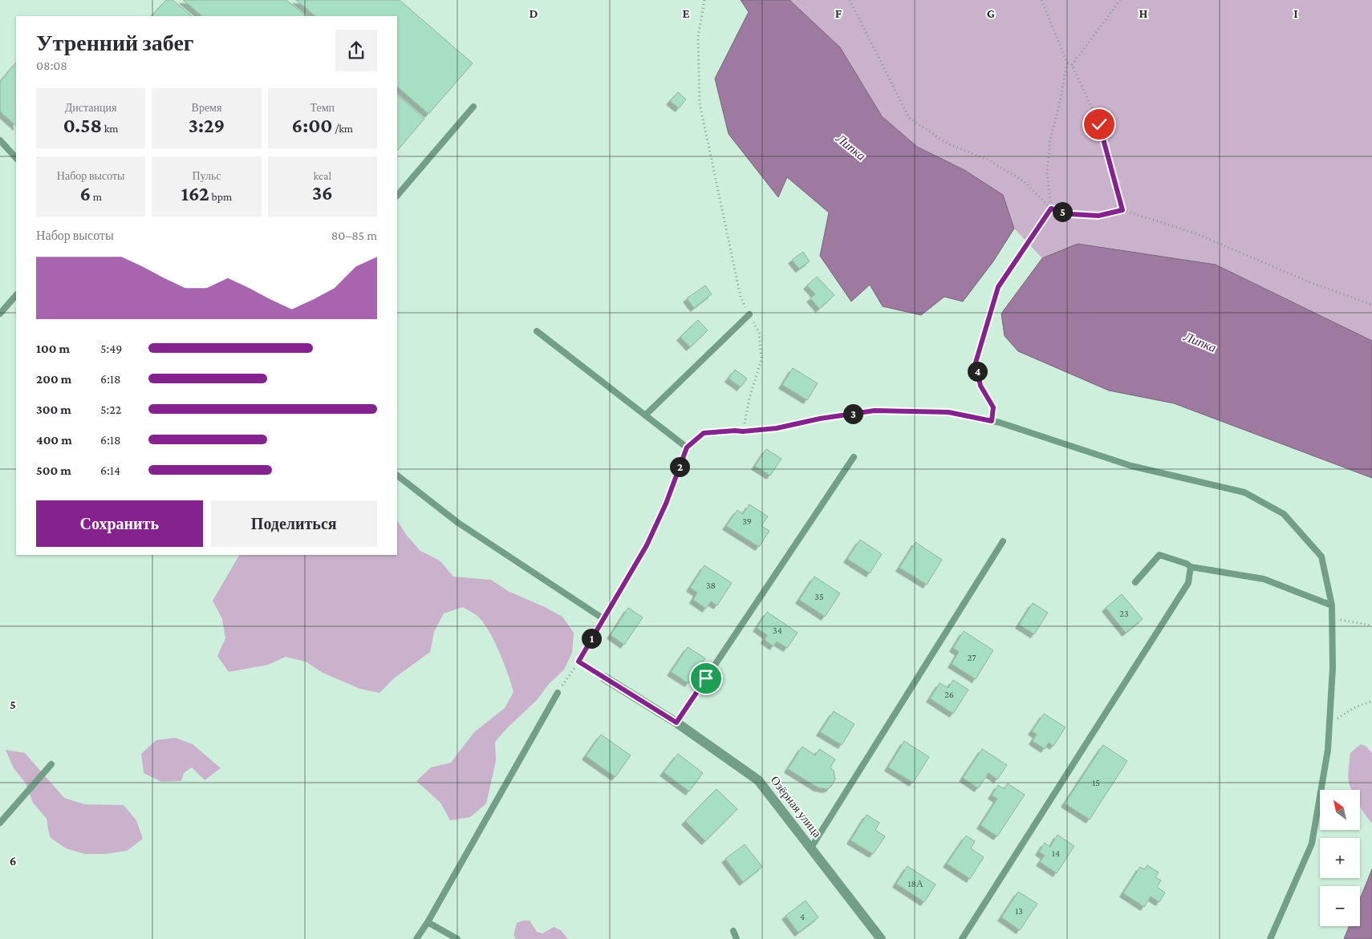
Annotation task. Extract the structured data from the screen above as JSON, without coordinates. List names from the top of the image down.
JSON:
{
  "streets": {
    "street": ["Озёрная улица"]
  },
  "water": ["Липка"],
  "house_numbers": [
    "39",
    "38",
    "35",
    "23",
    "34",
    "27",
    "26",
    "15",
    "14",
    "18А",
    "13",
    "4"
  ],
  "north": "top left",
  "page": {
    "heading": ["Утренний забег", "08:08"],
    "stats": [
      ["Дистанция", "0.58 km"],
      ["Время", "3:29"],
      ["Темп", "6:00 /km"],
      ["Набор высоты", "6 m"],
      ["Пульс", "162 bpm"],
      ["kcal", "36"]
    ],
    "pins": [
      "5",
      "4",
      "3",
      "2",
      "1"
    ],
    "chart": ["Набор высоты", "80–85 m"],
    "list": [
      {
        "name": "100 m",
        "note": "5:49"
      },
      {
        "name": "200 m",
        "note": "6:18"
      },
      {
        "name": "300 m",
        "note": "5:22"
      },
      {
        "name": "400 m",
        "note": "6:18"
      },
      {
        "name": "500 m",
        "note": "6:14"
      }
    ],
    "buttons": ["Сохранить", "Поделиться"],
    "map_buttons": ["+", "−"]
  },
  "grid": {
    "columns": [
      "D",
      "E",
      "F",
      "G",
      "H",
      "I"
    ],
    "rows": ["5", "6"]
  }
}
